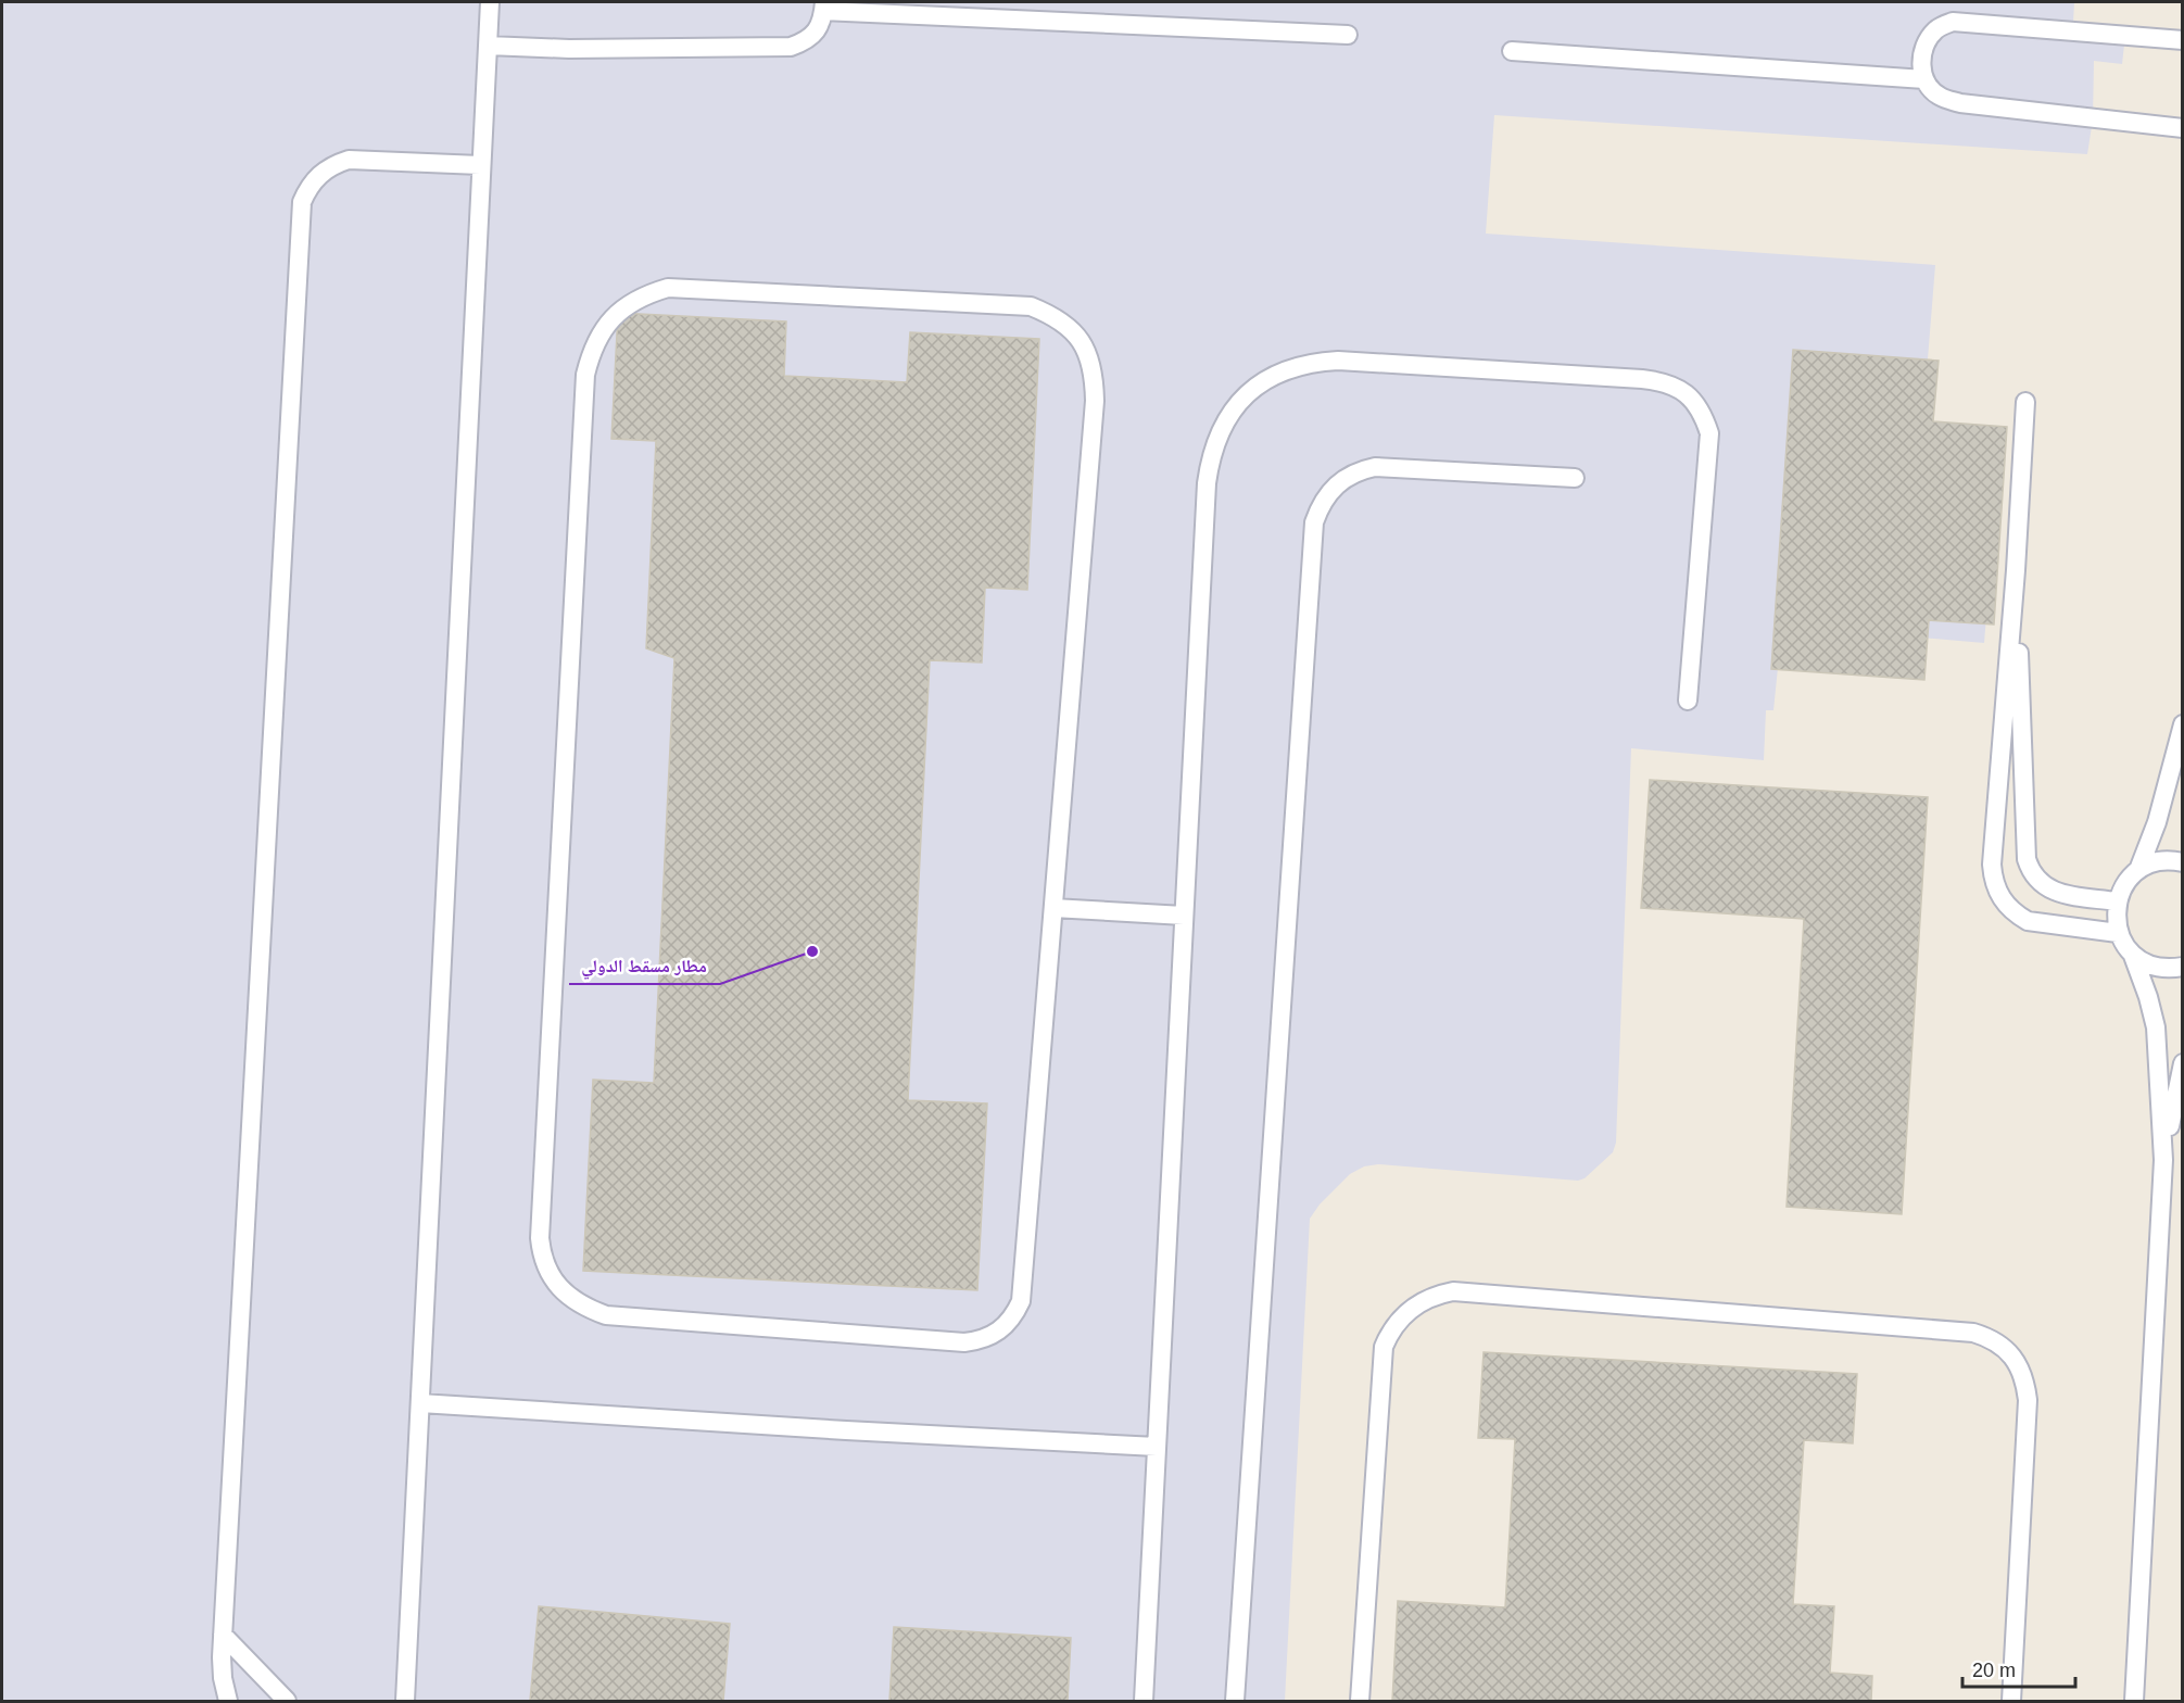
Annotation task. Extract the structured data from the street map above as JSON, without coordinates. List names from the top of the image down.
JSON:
{
  "places": ["مطار مسقط الدولي"],
  "scale_bar": "20 m"
}
